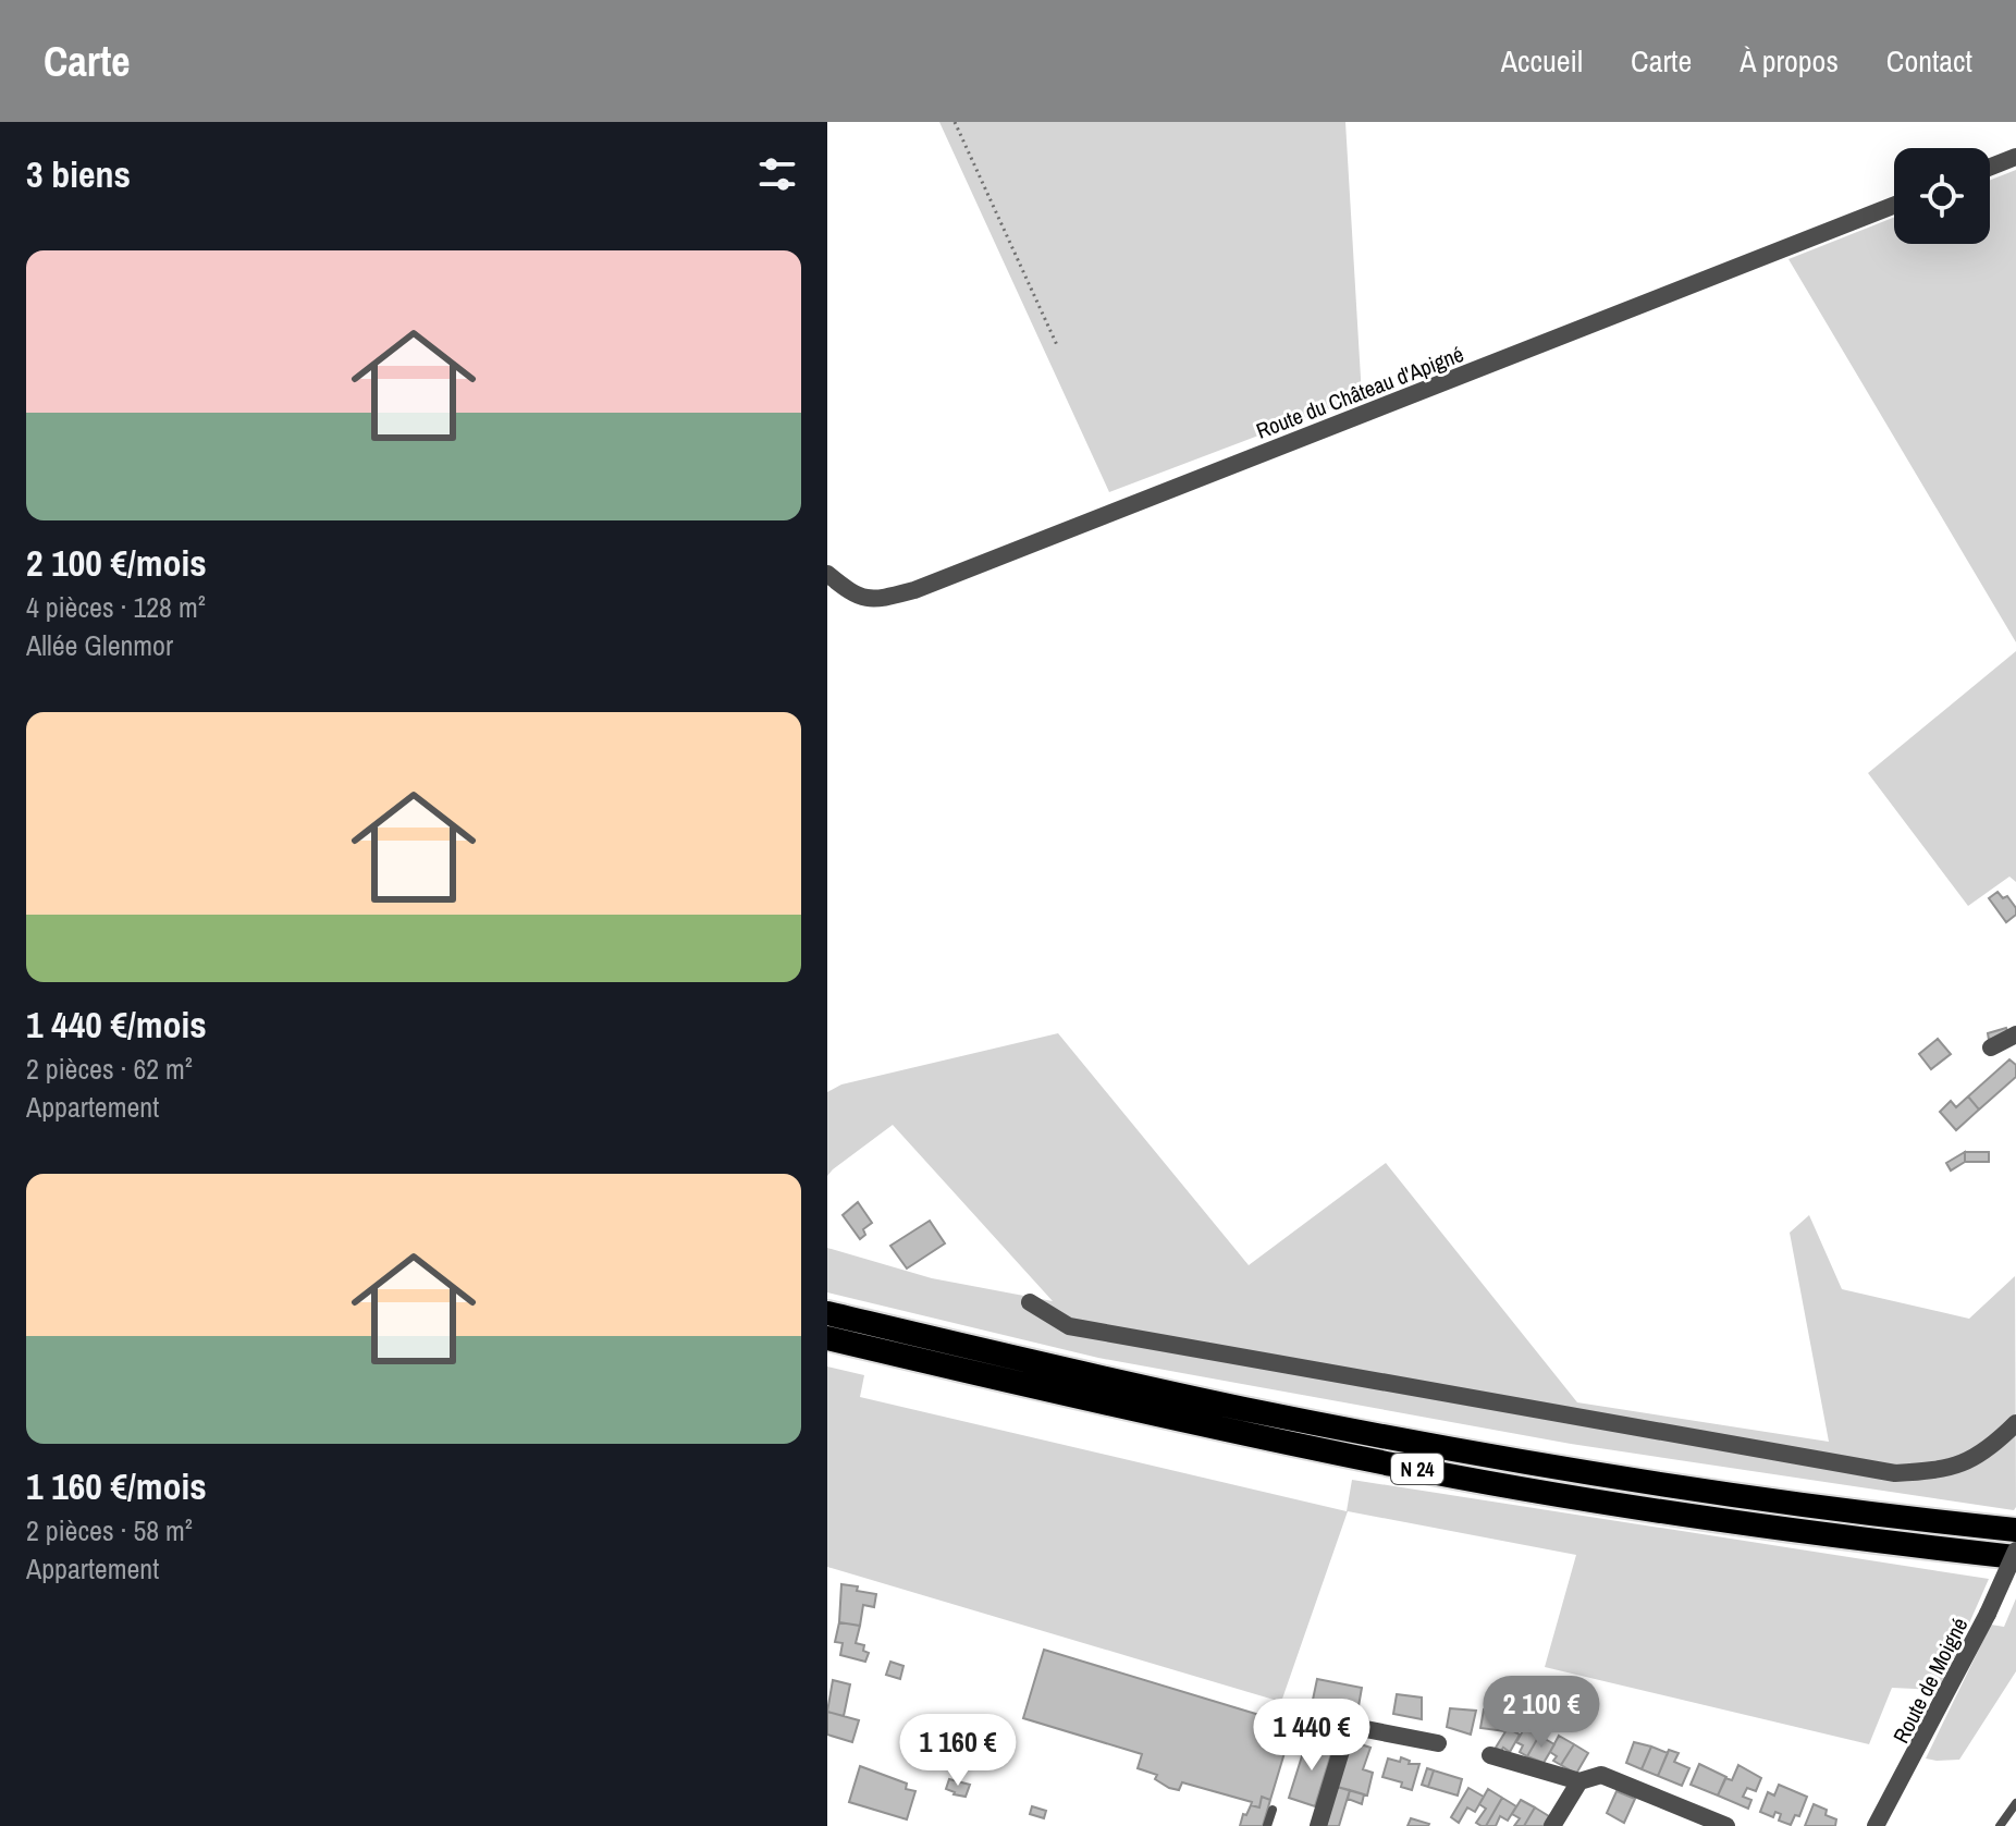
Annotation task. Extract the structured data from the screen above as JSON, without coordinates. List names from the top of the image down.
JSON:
{
  "streets": {
    "highway": ["N 24"],
    "street": ["Route du Château d'Apigné", "Route de Moigné"]
  },
  "page": {
    "header": "Carte",
    "nav": [
      "Accueil",
      "Carte",
      "À propos",
      "Contact"
    ],
    "heading": "3 biens",
    "list": [
      {
        "name": "2 100 €/mois",
        "note": "4 pièces · 128 m² · Allée Glenmor"
      },
      {
        "name": "1 440 €/mois",
        "note": "2 pièces · 62 m² · Appartement"
      },
      {
        "name": "1 160 €/mois",
        "note": "2 pièces · 58 m² · Appartement"
      }
    ],
    "price": ["2 100 €", "1 440 €", "1 160 €"]
  }
}
